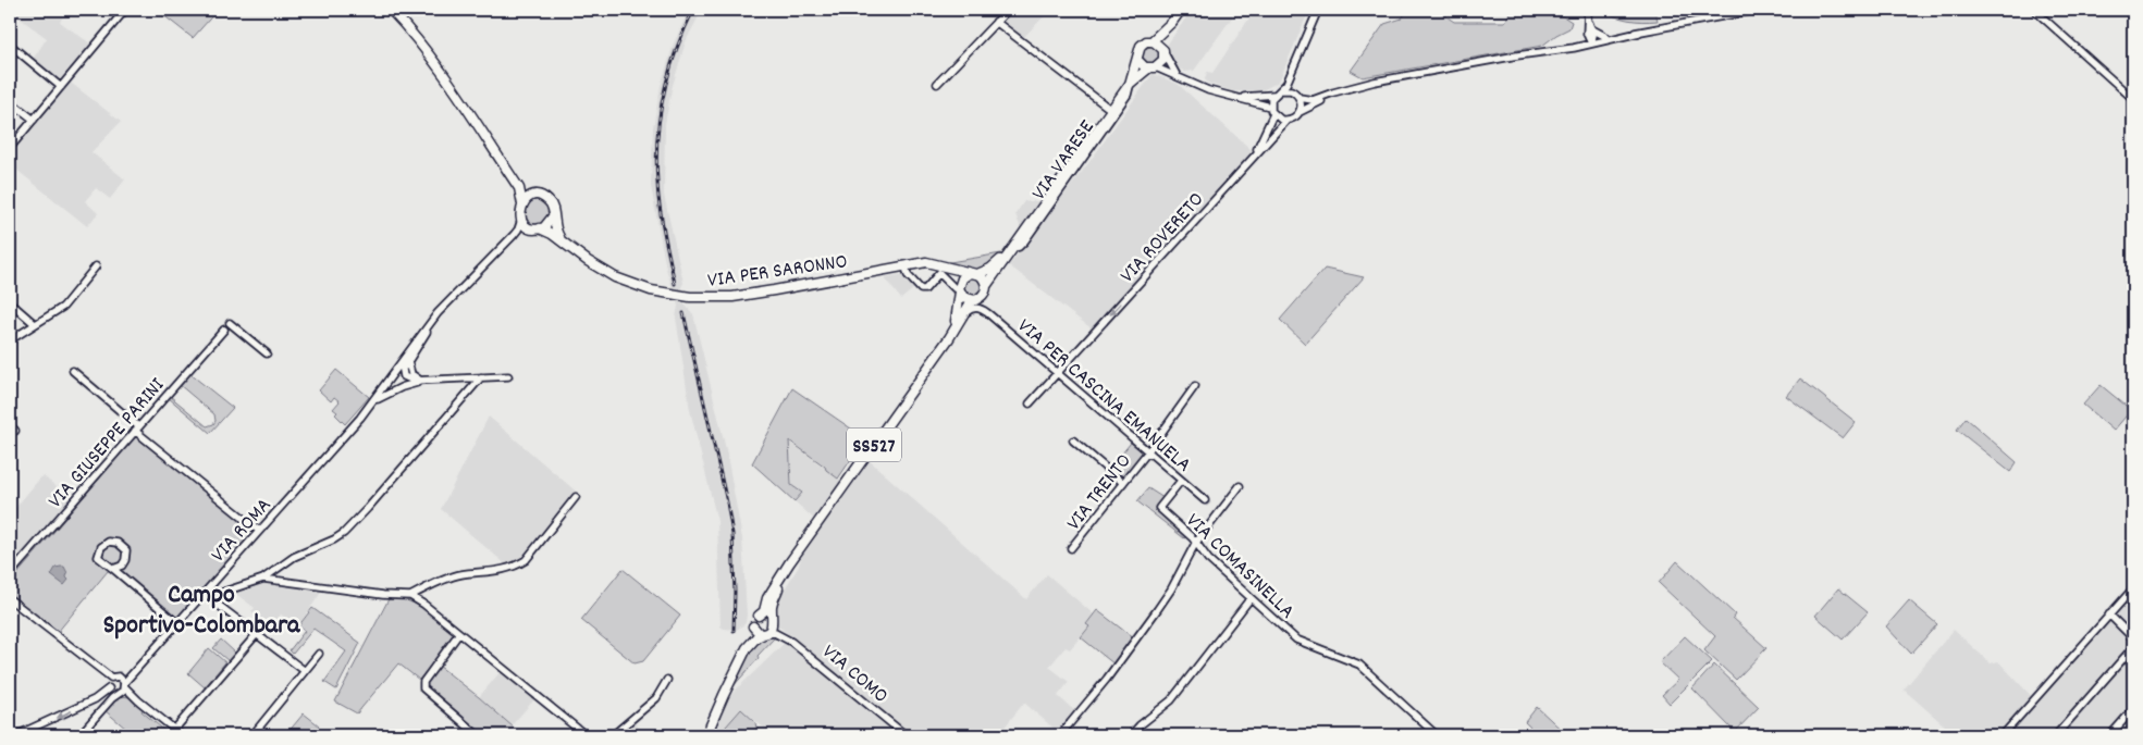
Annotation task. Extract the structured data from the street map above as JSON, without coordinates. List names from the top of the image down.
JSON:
{
  "streets": {
    "main road": ["VIA VARESE", "VIA PER SARONNO", "SS527"],
    "street": [
      "VIA ROVERETO",
      "VIA PER CASCINA EMANUELA",
      "VIA GIUSEPPE PARINI",
      "VIA TRENTO",
      "VIA ROMA",
      "VIA COMASINELLA",
      "VIA COMO"
    ]
  },
  "crossings": [
    ["VIA VARESE", "VIA PER SARONNO"],
    ["VIA VARESE", "VIA PER CASCINA EMANUELA"],
    ["VIA VARESE", "SS527"],
    ["VIA ROVERETO", "VIA PER CASCINA EMANUELA"],
    ["VIA PER SARONNO", "VIA PER CASCINA EMANUELA"],
    ["VIA PER SARONNO", "SS527"],
    ["VIA PER CASCINA EMANUELA", "SS527"],
    ["VIA PER CASCINA EMANUELA", "VIA TRENTO"],
    ["VIA PER CASCINA EMANUELA", "VIA COMASINELLA"],
    ["SS527", "VIA COMO"]
  ],
  "one_way": ["VIA ROVERETO"],
  "districts": ["Campo Sportivo-Colombara"]
}
